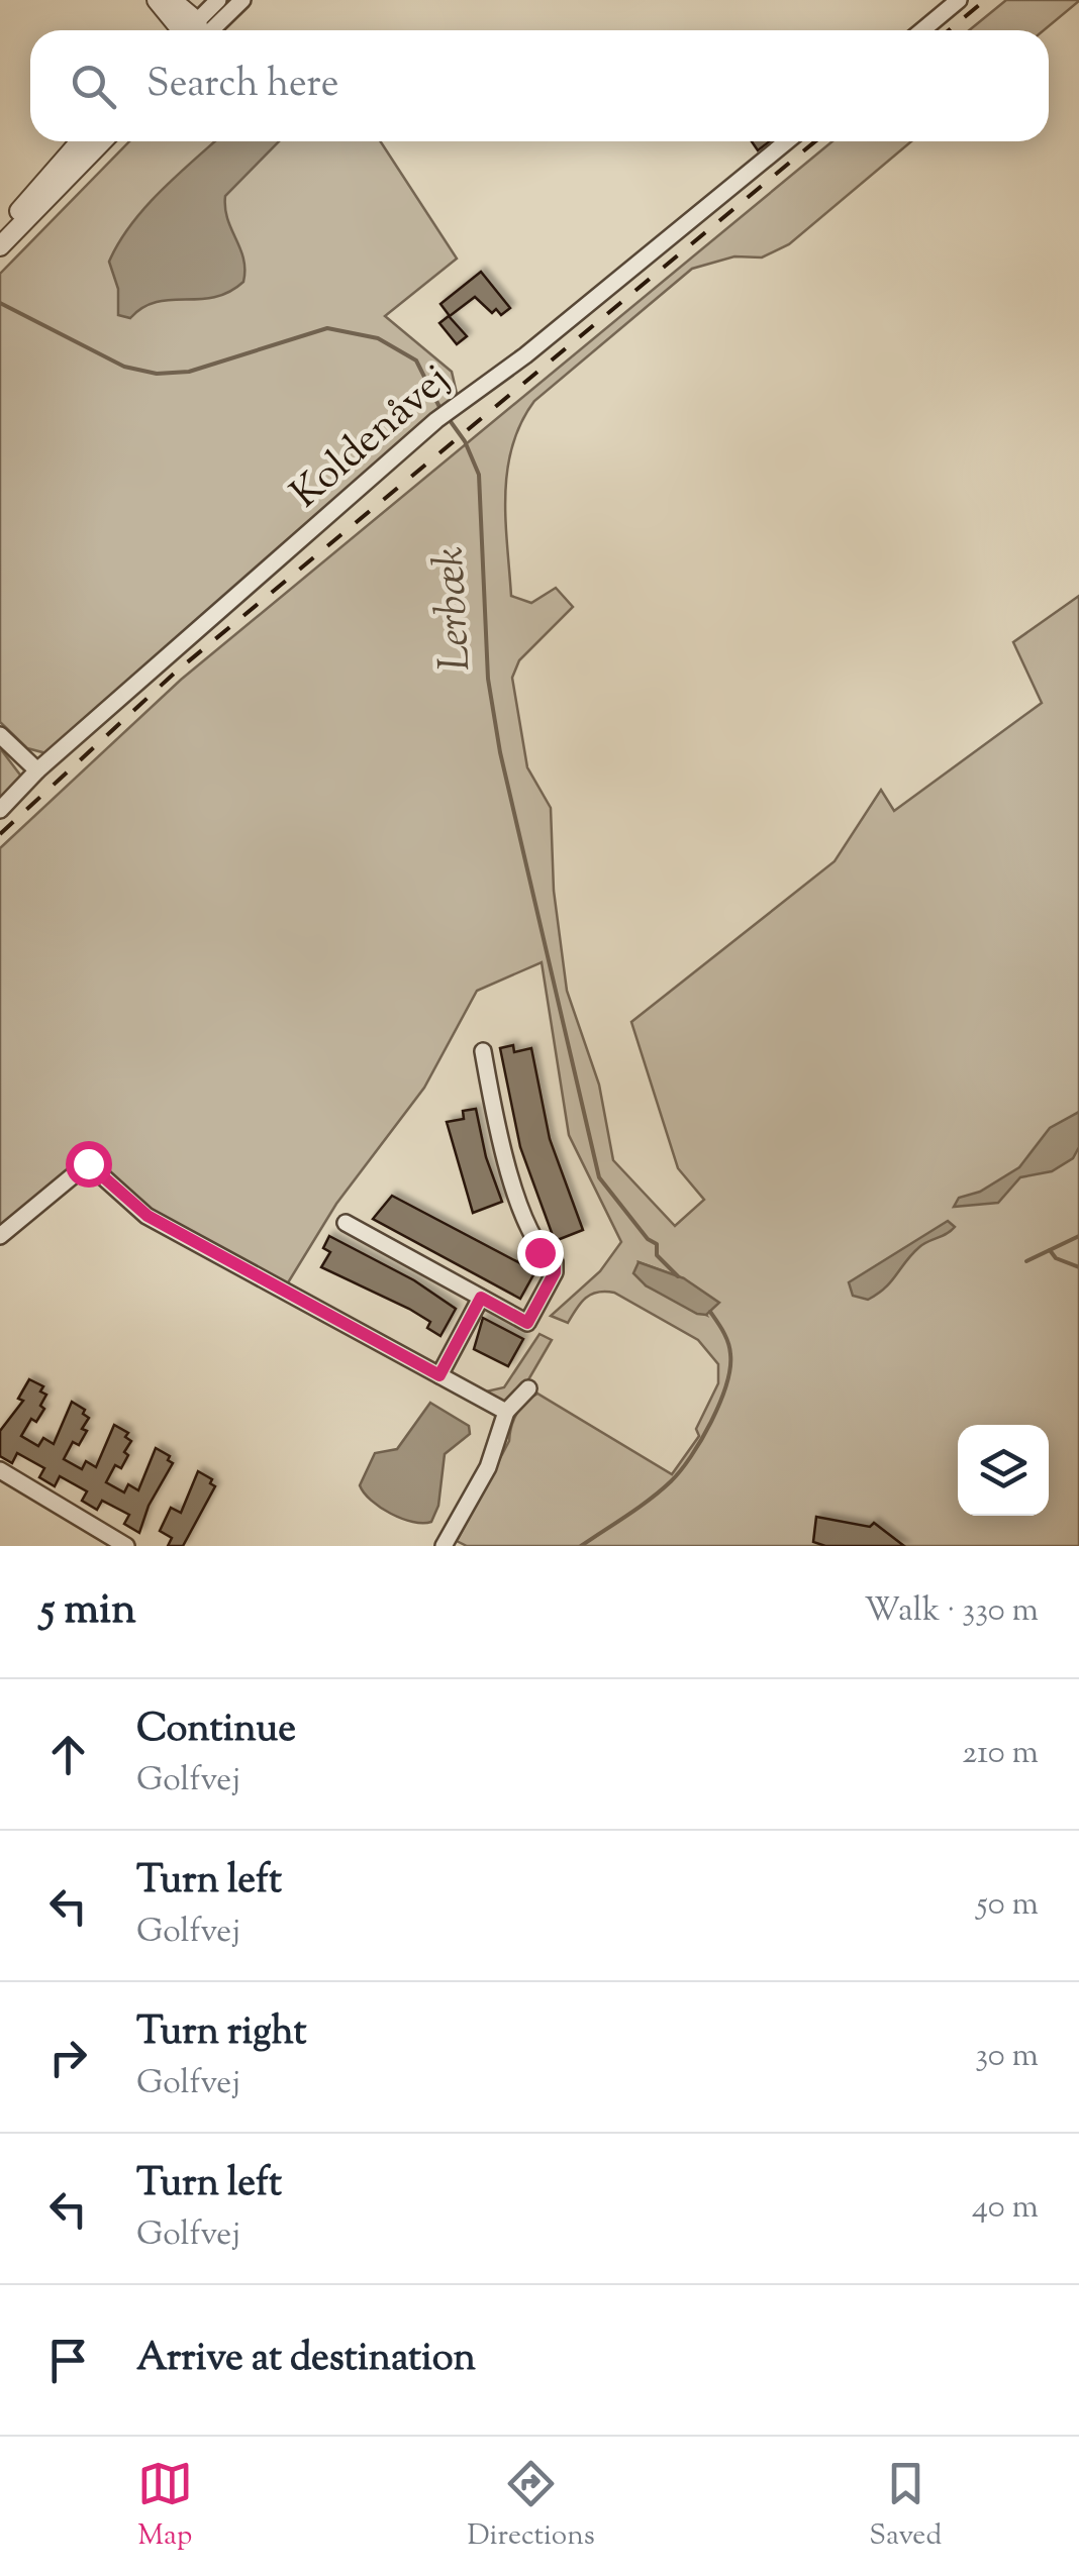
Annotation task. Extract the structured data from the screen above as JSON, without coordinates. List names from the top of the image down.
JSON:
{
  "streets": {
    "street": ["Koldenåvej"]
  },
  "water": ["Lerbæk"],
  "page": {
    "search": "Search here",
    "heading": ["5 min", "Walk · 330 m"],
    "list": [
      ["Continue", "Golfvej", "210 m"],
      ["Turn left", "Golfvej", "50 m"],
      ["Turn right", "Golfvej", "30 m"],
      ["Turn left", "Golfvej", "40 m"],
      "Arrive at destination"
    ],
    "nav": ["Map", "Directions", "Saved"]
  }
}
